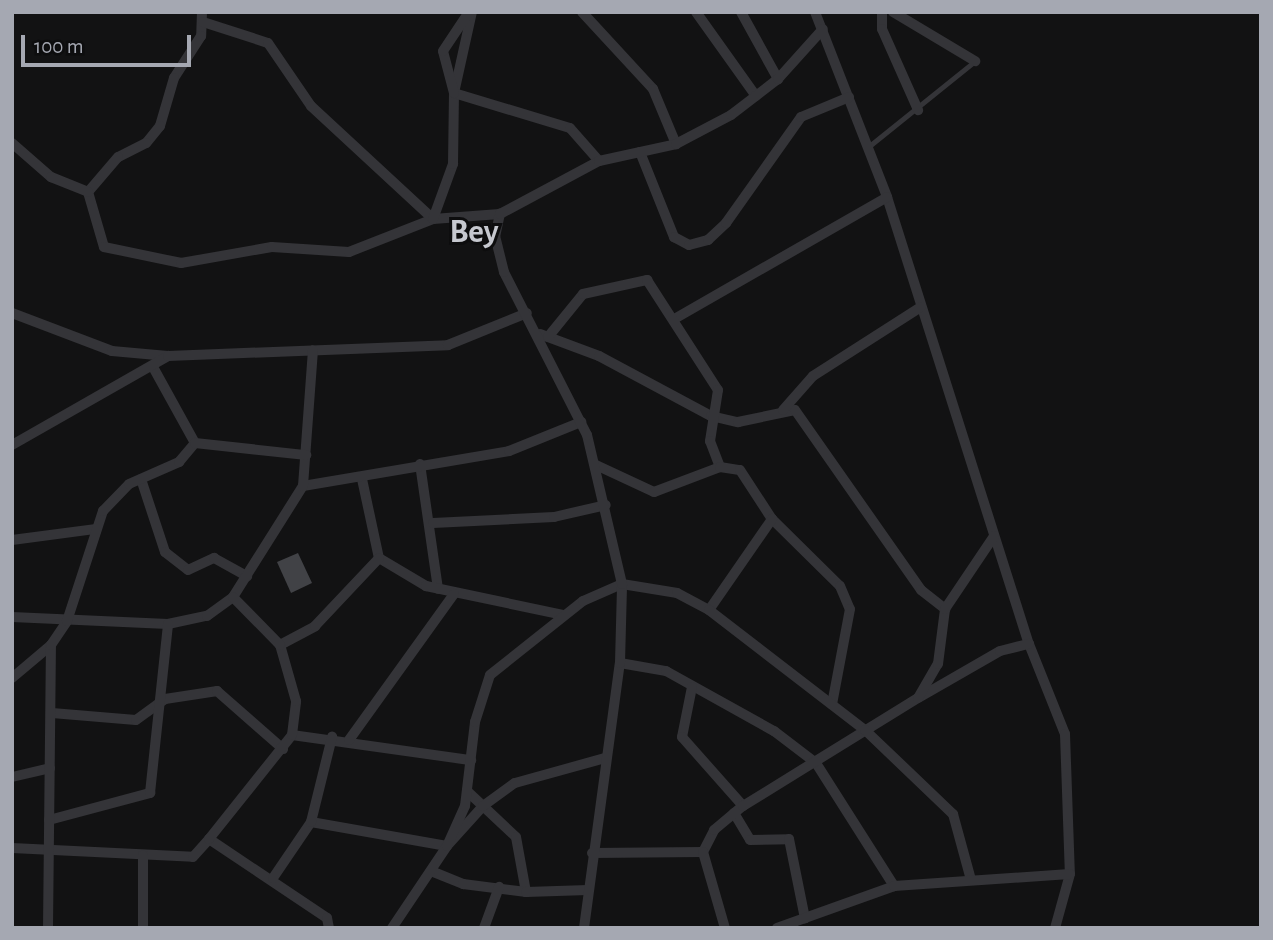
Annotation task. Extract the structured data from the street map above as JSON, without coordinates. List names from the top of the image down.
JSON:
{
  "districts": ["Bey"],
  "scale_bar": "100 m"
}
